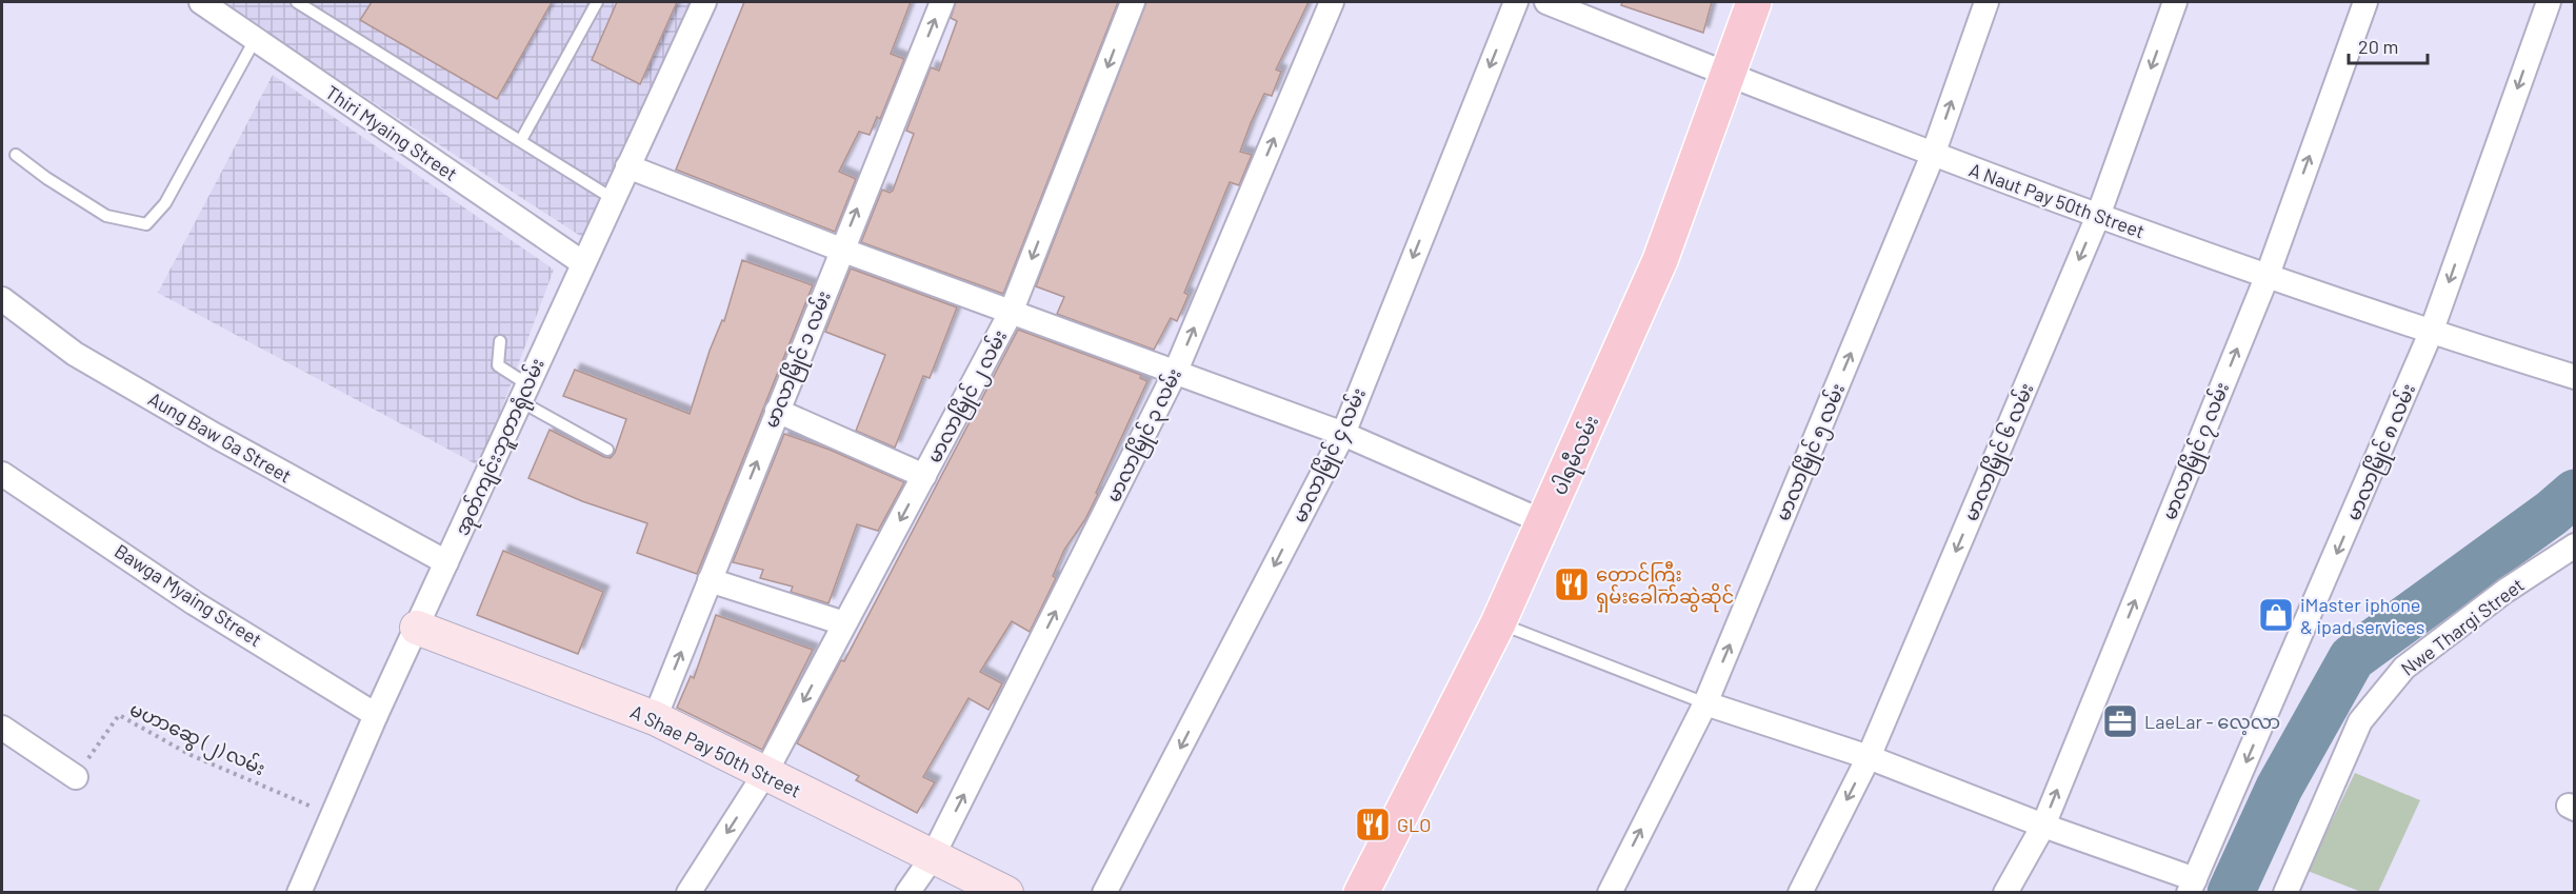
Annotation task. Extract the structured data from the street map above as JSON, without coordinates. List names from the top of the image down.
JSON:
{
  "streets": {
    "main road": ["ပါရမီလမ်း"],
    "street": [
      "Thiri Myaing Street",
      "A Naut Pay 50th Street",
      "မာလာမြိုင် ၁ လမ်း",
      "မာလာမြိုင် ၂ လမ်း",
      "မာလာမြိုင် ၃ လမ်း",
      "Aung Baw Ga Street",
      "အုတ်ကျင်းဘူတာရုံလမ်း",
      "မာလာမြိုင် ၇ လမ်း",
      "မာလာမြိုင် ၅ လမ်း",
      "မာလာမြိုင် ၆ လမ်း",
      "မာလာမြိုင် ၈ လမ်း",
      "မာလာမြိုင် ၄ လမ်း",
      "Bawga Myaing Street",
      "Nwe Thargi Street",
      "A Shae Pay 50th Street"
    ],
    "path": ["မဟာဆွေ (၂) လမ်း"]
  },
  "crossings": [
    ["Thiri Myaing Street", "အုတ်ကျင်းဘူတာရုံလမ်း"],
    ["A Naut Pay 50th Street", "မာလာမြိုင် ၇ လမ်း"],
    ["A Naut Pay 50th Street", "မာလာမြိုင် ၅ လမ်း"],
    ["A Naut Pay 50th Street", "မာလာမြိုင် ၆ လမ်း"],
    ["A Naut Pay 50th Street", "မာလာမြိုင် ၈ လမ်း"],
    ["A Naut Pay 50th Street", "ပါရမီလမ်း"],
    ["မာလာမြိုင် ၁ လမ်း", "A Shae Pay 50th Street"],
    ["မာလာမြိုင် ၂ လမ်း", "A Shae Pay 50th Street"],
    ["မာလာမြိုင် ၃ လမ်း", "A Shae Pay 50th Street"],
    ["Aung Baw Ga Street", "အုတ်ကျင်းဘူတာရုံလမ်း"],
    ["အုတ်ကျင်းဘူတာရုံလမ်း", "Bawga Myaing Street"],
    ["အုတ်ကျင်းဘူတာရုံလမ်း", "မဟာဆွေ (၂) လမ်း"],
    ["အုတ်ကျင်းဘူတာရုံလမ်း", "A Shae Pay 50th Street"]
  ],
  "one_way": [
    "မာလာမြိုင် ၁ လမ်း",
    "မာလာမြိုင် ၂ လမ်း",
    "မာလာမြိုင် ၃ လမ်း",
    "မာလာမြိုင် ၇ လမ်း",
    "မာလာမြိုင် ၅ လမ်း",
    "မာလာမြိုင် ၆ လမ်း",
    "မာလာမြိုင် ၈ လမ်း",
    "မာလာမြိုင် ၄ လမ်း"
  ],
  "places": {
    "restaurant": ["တောင်ကြီး ရှမ်းခေါက်ဆွဲဆိုင်", "GLO"],
    "shop": ["iMaster iphone & ipad services"],
    "office": ["LaeLar - လေ့လာ"]
  },
  "scale_bar": "20 m"
}
